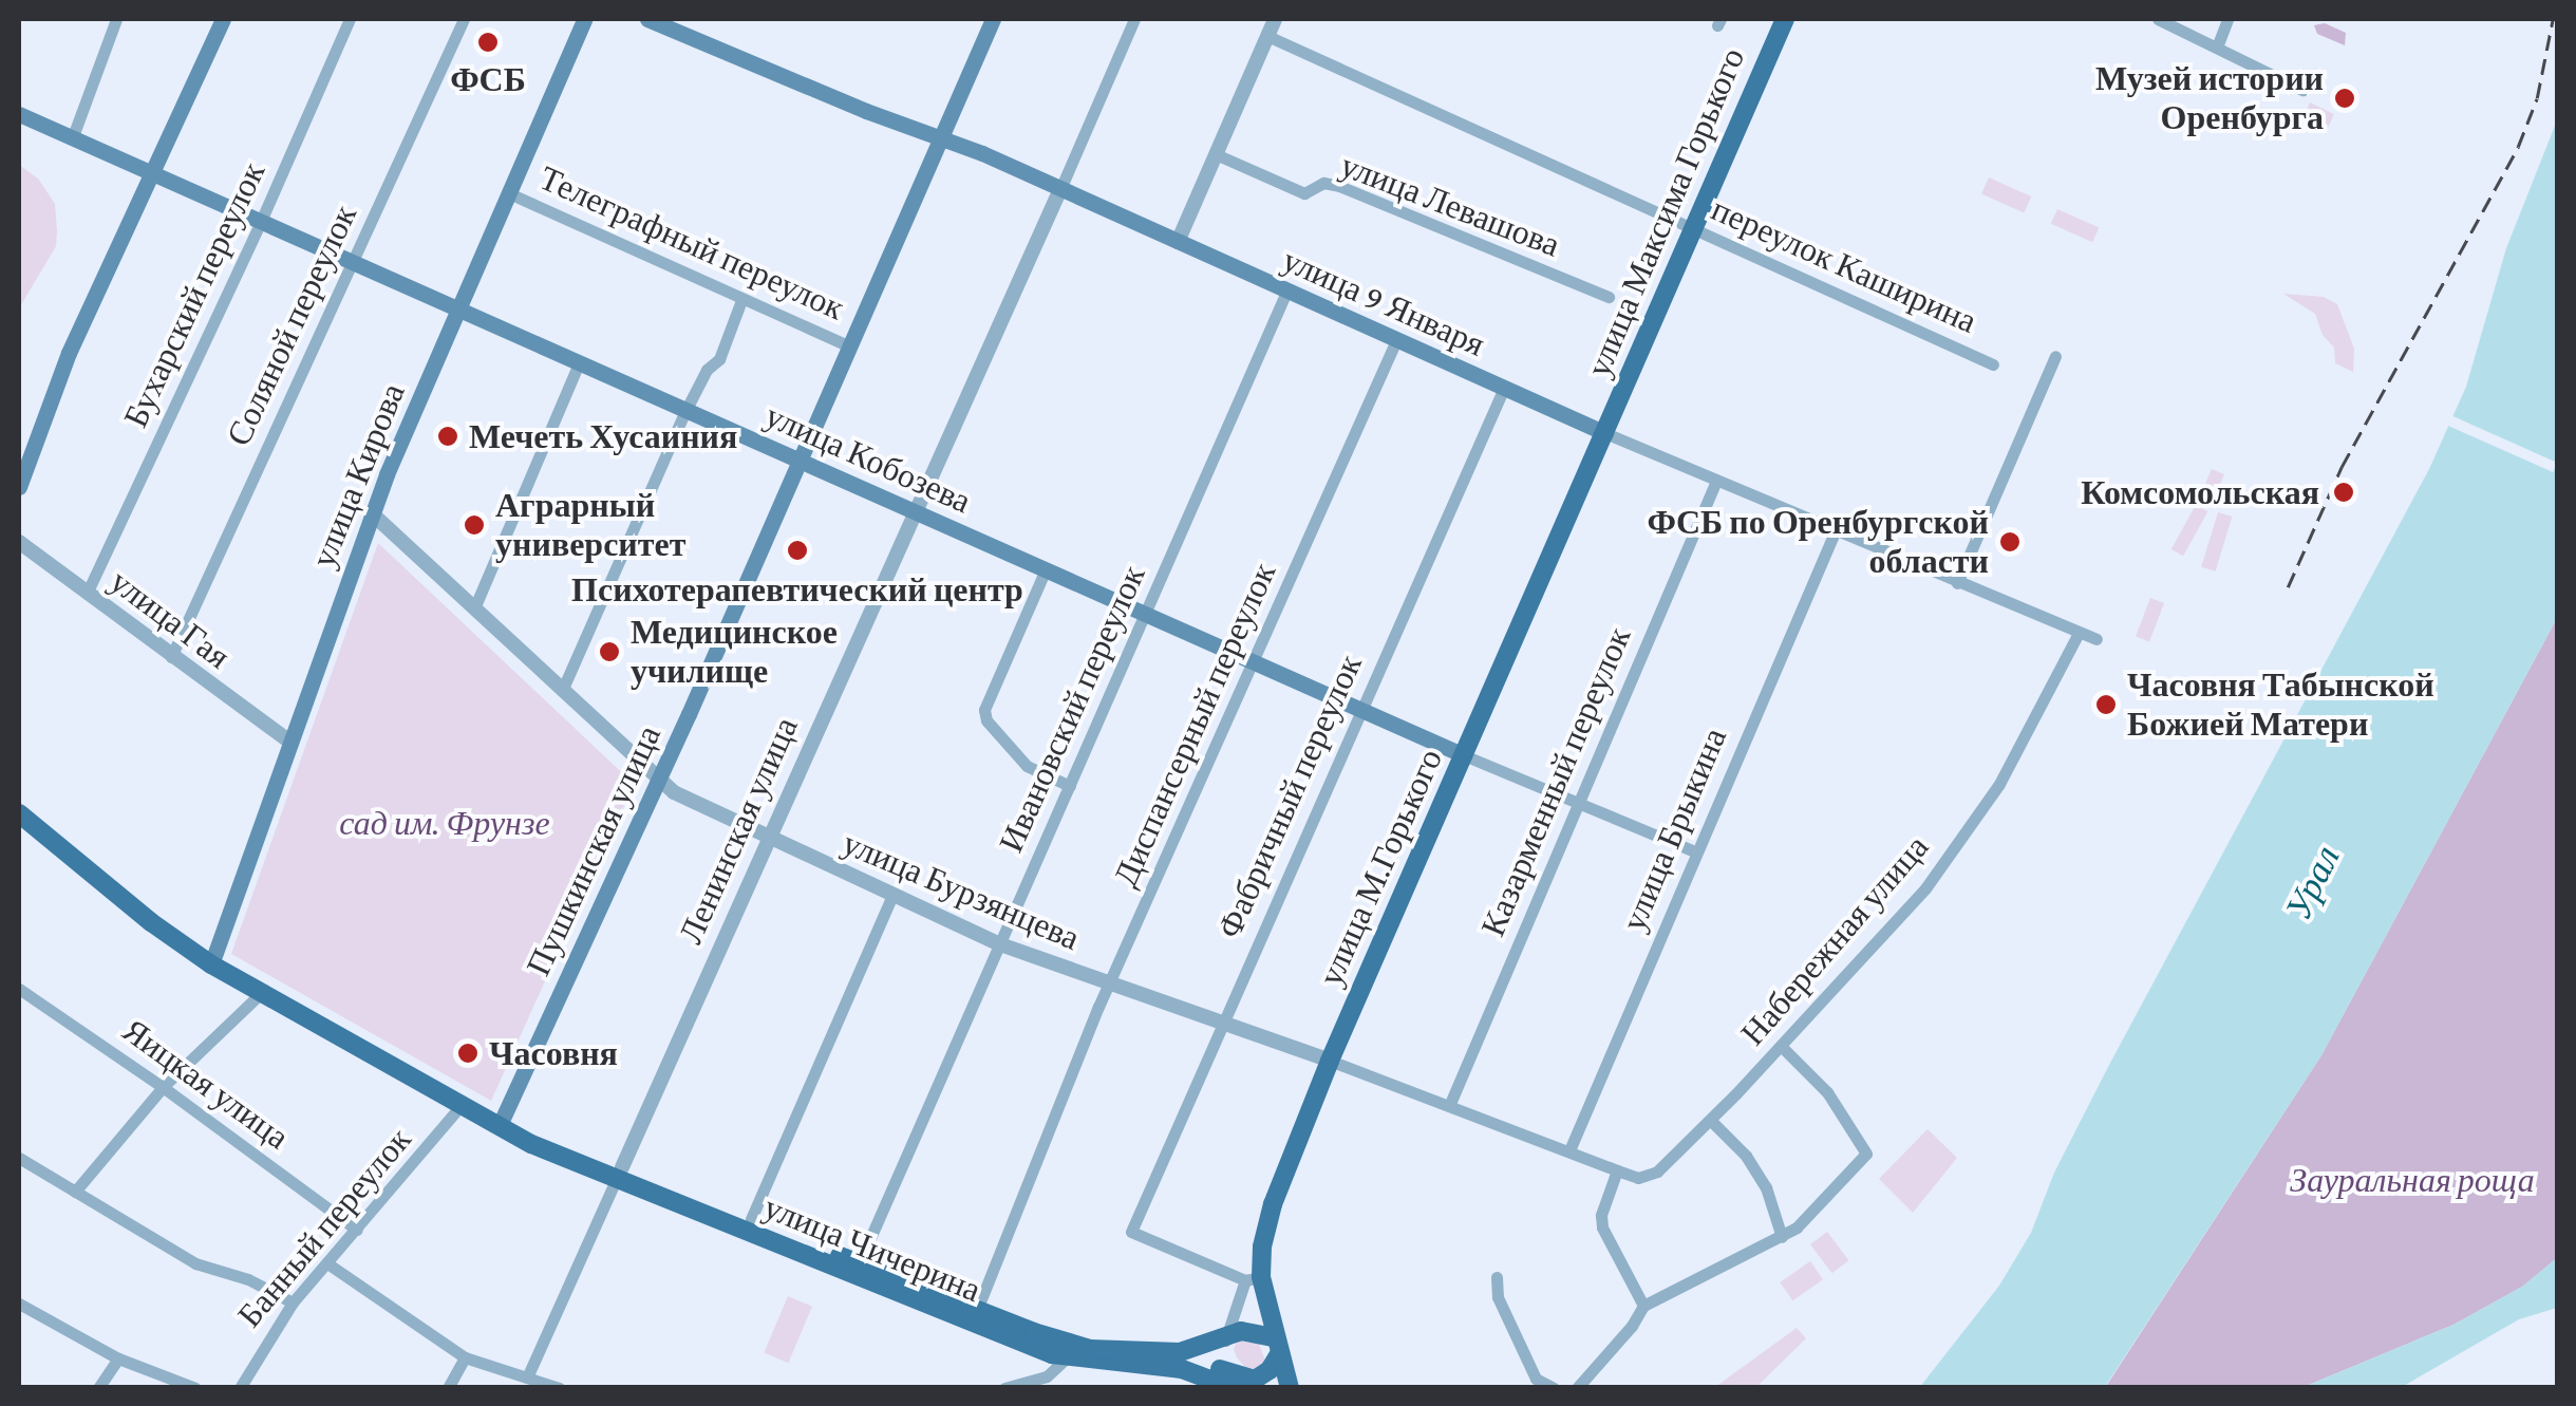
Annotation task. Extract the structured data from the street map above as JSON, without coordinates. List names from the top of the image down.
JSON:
{
  "streets": {
    "main road": [
      "улица Максима Горького",
      "улица 9 Января",
      "улица Кобозева",
      "улица Кирова",
      "Пушкинская улица",
      "улица М.Горького",
      "улица Чичерина"
    ],
    "street": [
      "улица Левашова",
      "Телеграфный переулок",
      "переулок Каширина",
      "Бухарский переулок",
      "Соляной переулок",
      "улица Гая",
      "Ивановский переулок",
      "Диспансерный переулок",
      "Казарменный переулок",
      "Фабричный переулок",
      "улица Брыкина",
      "Ленинская улица",
      "улица Бурзянцева",
      "Набережная улица",
      "Яицкая улица",
      "Банный переулок"
    ]
  },
  "crossings": [
    ["улица Максима Горького", "переулок Каширина"],
    ["улица Максима Горького", "улица 9 Января"],
    ["улица Максима Горького", "улица М.Горького"],
    ["Телеграфный переулок", "улица Кирова"],
    ["Телеграфный переулок", "Пушкинская улица"],
    ["Бухарский переулок", "улица Кобозева"],
    ["Бухарский переулок", "улица Гая"],
    ["улица 9 Января", "Ивановский переулок"],
    ["улица 9 Января", "Диспансерный переулок"],
    ["улица 9 Января", "Казарменный переулок"],
    ["улица 9 Января", "Фабричный переулок"],
    ["улица 9 Января", "улица Брыкина"],
    ["улица 9 Января", "Ленинская улица"],
    ["улица 9 Января", "Пушкинская улица"],
    ["улица 9 Января", "улица М.Горького"],
    ["улица 9 Января", "Набережная улица"],
    ["Соляной переулок", "улица Кобозева"],
    ["Соляной переулок", "улица Гая"],
    ["улица Кобозева", "улица Кирова"],
    ["улица Кобозева", "Ивановский переулок"],
    ["улица Кобозева", "Диспансерный переулок"],
    ["улица Кобозева", "Казарменный переулок"],
    ["улица Кобозева", "Фабричный переулок"],
    ["улица Кобозева", "улица Брыкина"],
    ["улица Кобозева", "Ленинская улица"],
    ["улица Кобозева", "Пушкинская улица"],
    ["улица Кобозева", "улица М.Горького"],
    ["улица Кирова", "улица Гая"],
    ["улица Кирова", "улица Бурзянцева"],
    ["улица Кирова", "улица Чичерина"],
    ["Ивановский переулок", "улица Бурзянцева"],
    ["Ивановский переулок", "улица Чичерина"],
    ["Диспансерный переулок", "улица Бурзянцева"],
    ["Диспансерный переулок", "улица Чичерина"],
    ["Казарменный переулок", "улица Бурзянцева"],
    ["Фабричный переулок", "улица М.Горького"],
    ["Фабричный переулок", "улица Бурзянцева"],
    ["улица Брыкина", "улица Бурзянцева"],
    ["Ленинская улица", "улица Бурзянцева"],
    ["Ленинская улица", "улица Чичерина"],
    ["Пушкинская улица", "улица Бурзянцева"],
    ["Пушкинская улица", "улица Чичерина"],
    ["улица М.Горького", "улица Бурзянцева"],
    ["улица М.Горького", "улица Чичерина"],
    ["улица Бурзянцева", "Набережная улица"],
    ["Яицкая улица", "Банный переулок"],
    ["Банный переулок", "улица Чичерина"]
  ],
  "water": ["Урал"],
  "parks": ["сад им. Фрунзе", "Зауральная роща"],
  "places": [
    "ФСБ",
    "Музей истории Оренбурга",
    "Мечеть Хусаиния",
    "Комсомольская",
    "Аграрный университет",
    "ФСБ по Оренбургской области",
    "Психотерапевтический центр",
    "Медицинское училище",
    "Часовня Табынской Божией Матери",
    "Часовня"
  ]
}
